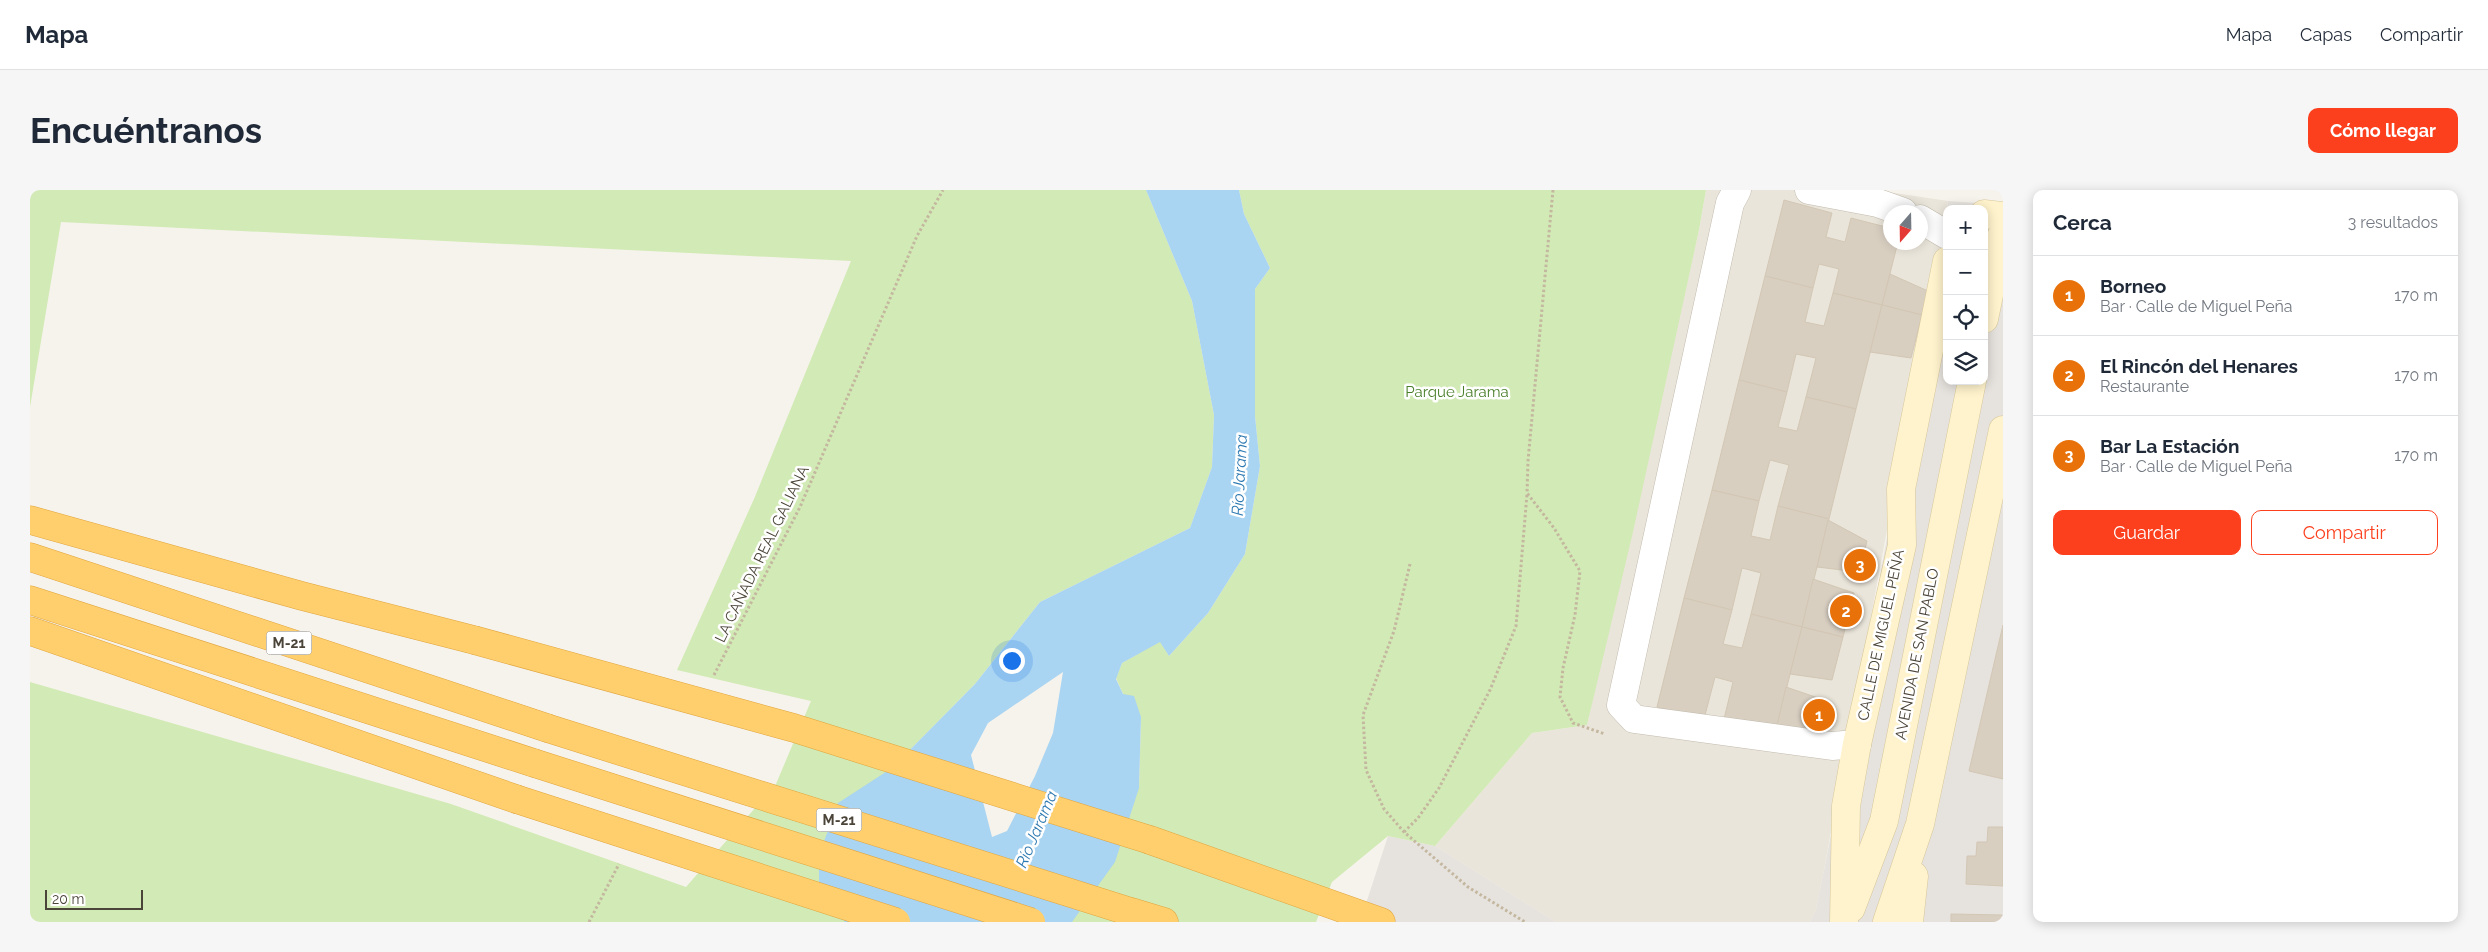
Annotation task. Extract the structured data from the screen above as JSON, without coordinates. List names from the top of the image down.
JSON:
{
  "streets": {
    "highway": ["M-21"],
    "street": ["CALLE DE MIGUEL PEÑA", "AVENIDA DE SAN PABLO"],
    "path": ["LA CAÑADA REAL GALIANA"]
  },
  "crossings": [
    ["CALLE DE MIGUEL PEÑA", "AVENIDA DE SAN PABLO"]
  ],
  "water": ["Río Jarama"],
  "parks": ["Parque Jarama"],
  "scale_bar": "20 m",
  "north": "bottom",
  "page": {
    "header": "Mapa",
    "nav": ["Mapa", "Capas", "Compartir"],
    "buttons": [
      "Cómo llegar",
      ["Guardar", "Compartir"]
    ],
    "title": "Encuéntranos",
    "heading": ["Cerca", "3 resultados"],
    "map_buttons": ["+", "−"],
    "list": [
      {
        "mark": "1",
        "name": "Borneo",
        "note": "Bar · Calle de Miguel Peña",
        "value": "170 m"
      },
      {
        "mark": "2",
        "name": "El Rincón del Henares",
        "note": "Restaurante",
        "value": "170 m"
      },
      {
        "mark": "3",
        "name": "Bar La Estación",
        "note": "Bar · Calle de Miguel Peña",
        "value": "170 m"
      }
    ],
    "pins": ["3", "2", "1"],
    "scale": "20 m"
  }
}
